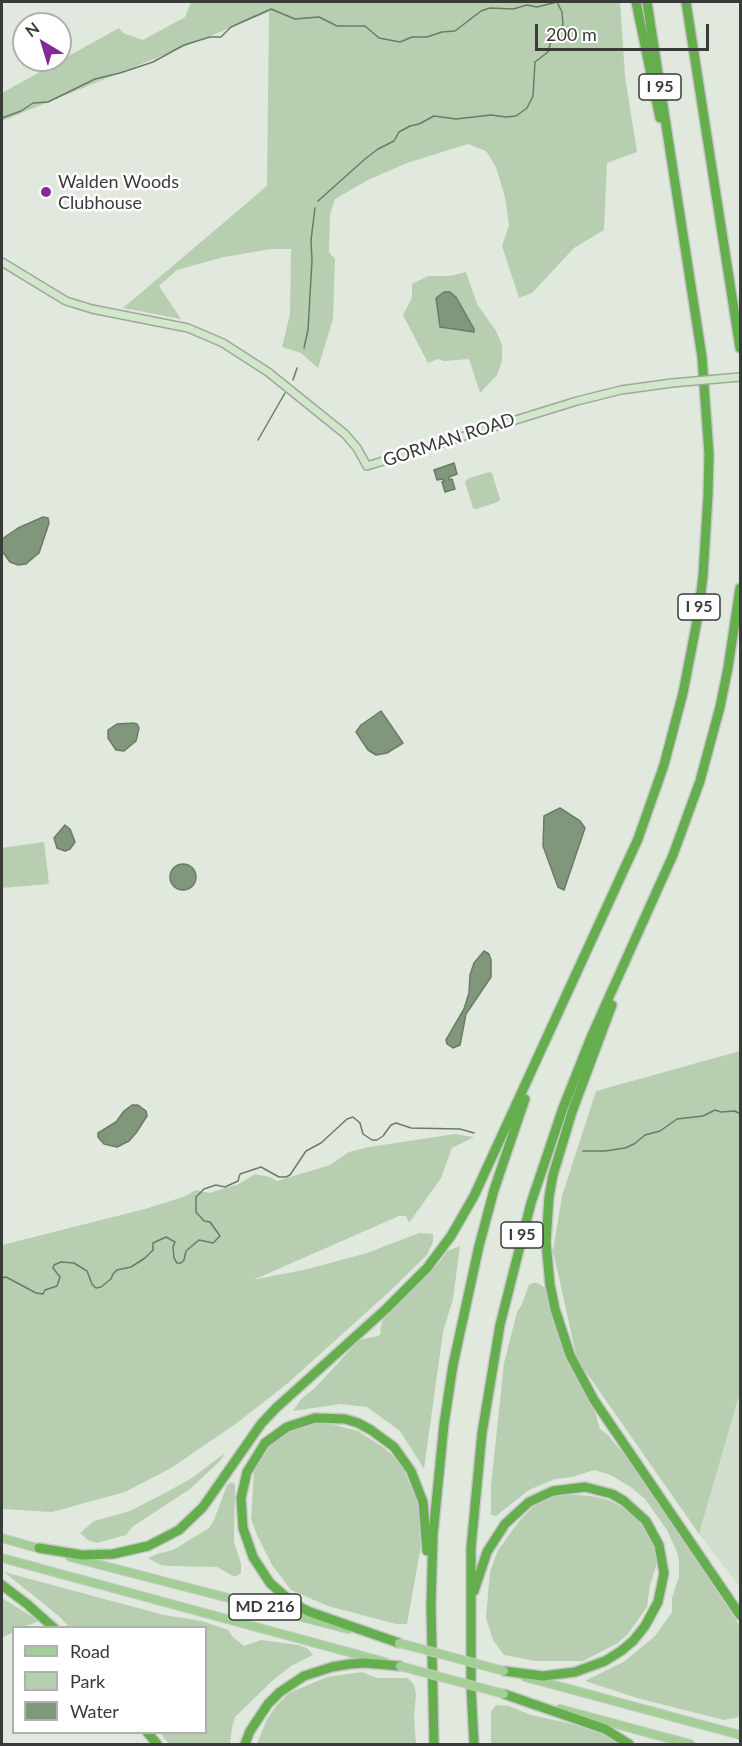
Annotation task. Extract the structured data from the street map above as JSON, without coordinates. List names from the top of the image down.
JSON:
{
  "streets": {
    "highway": ["I 95"],
    "main road": ["MD 216"],
    "street": ["GORMAN ROAD"]
  },
  "places": ["Walden Woods Clubhouse"],
  "legend": ["Road", "Park", "Water"],
  "scale_bar": "200 m",
  "north": "top left"
}
